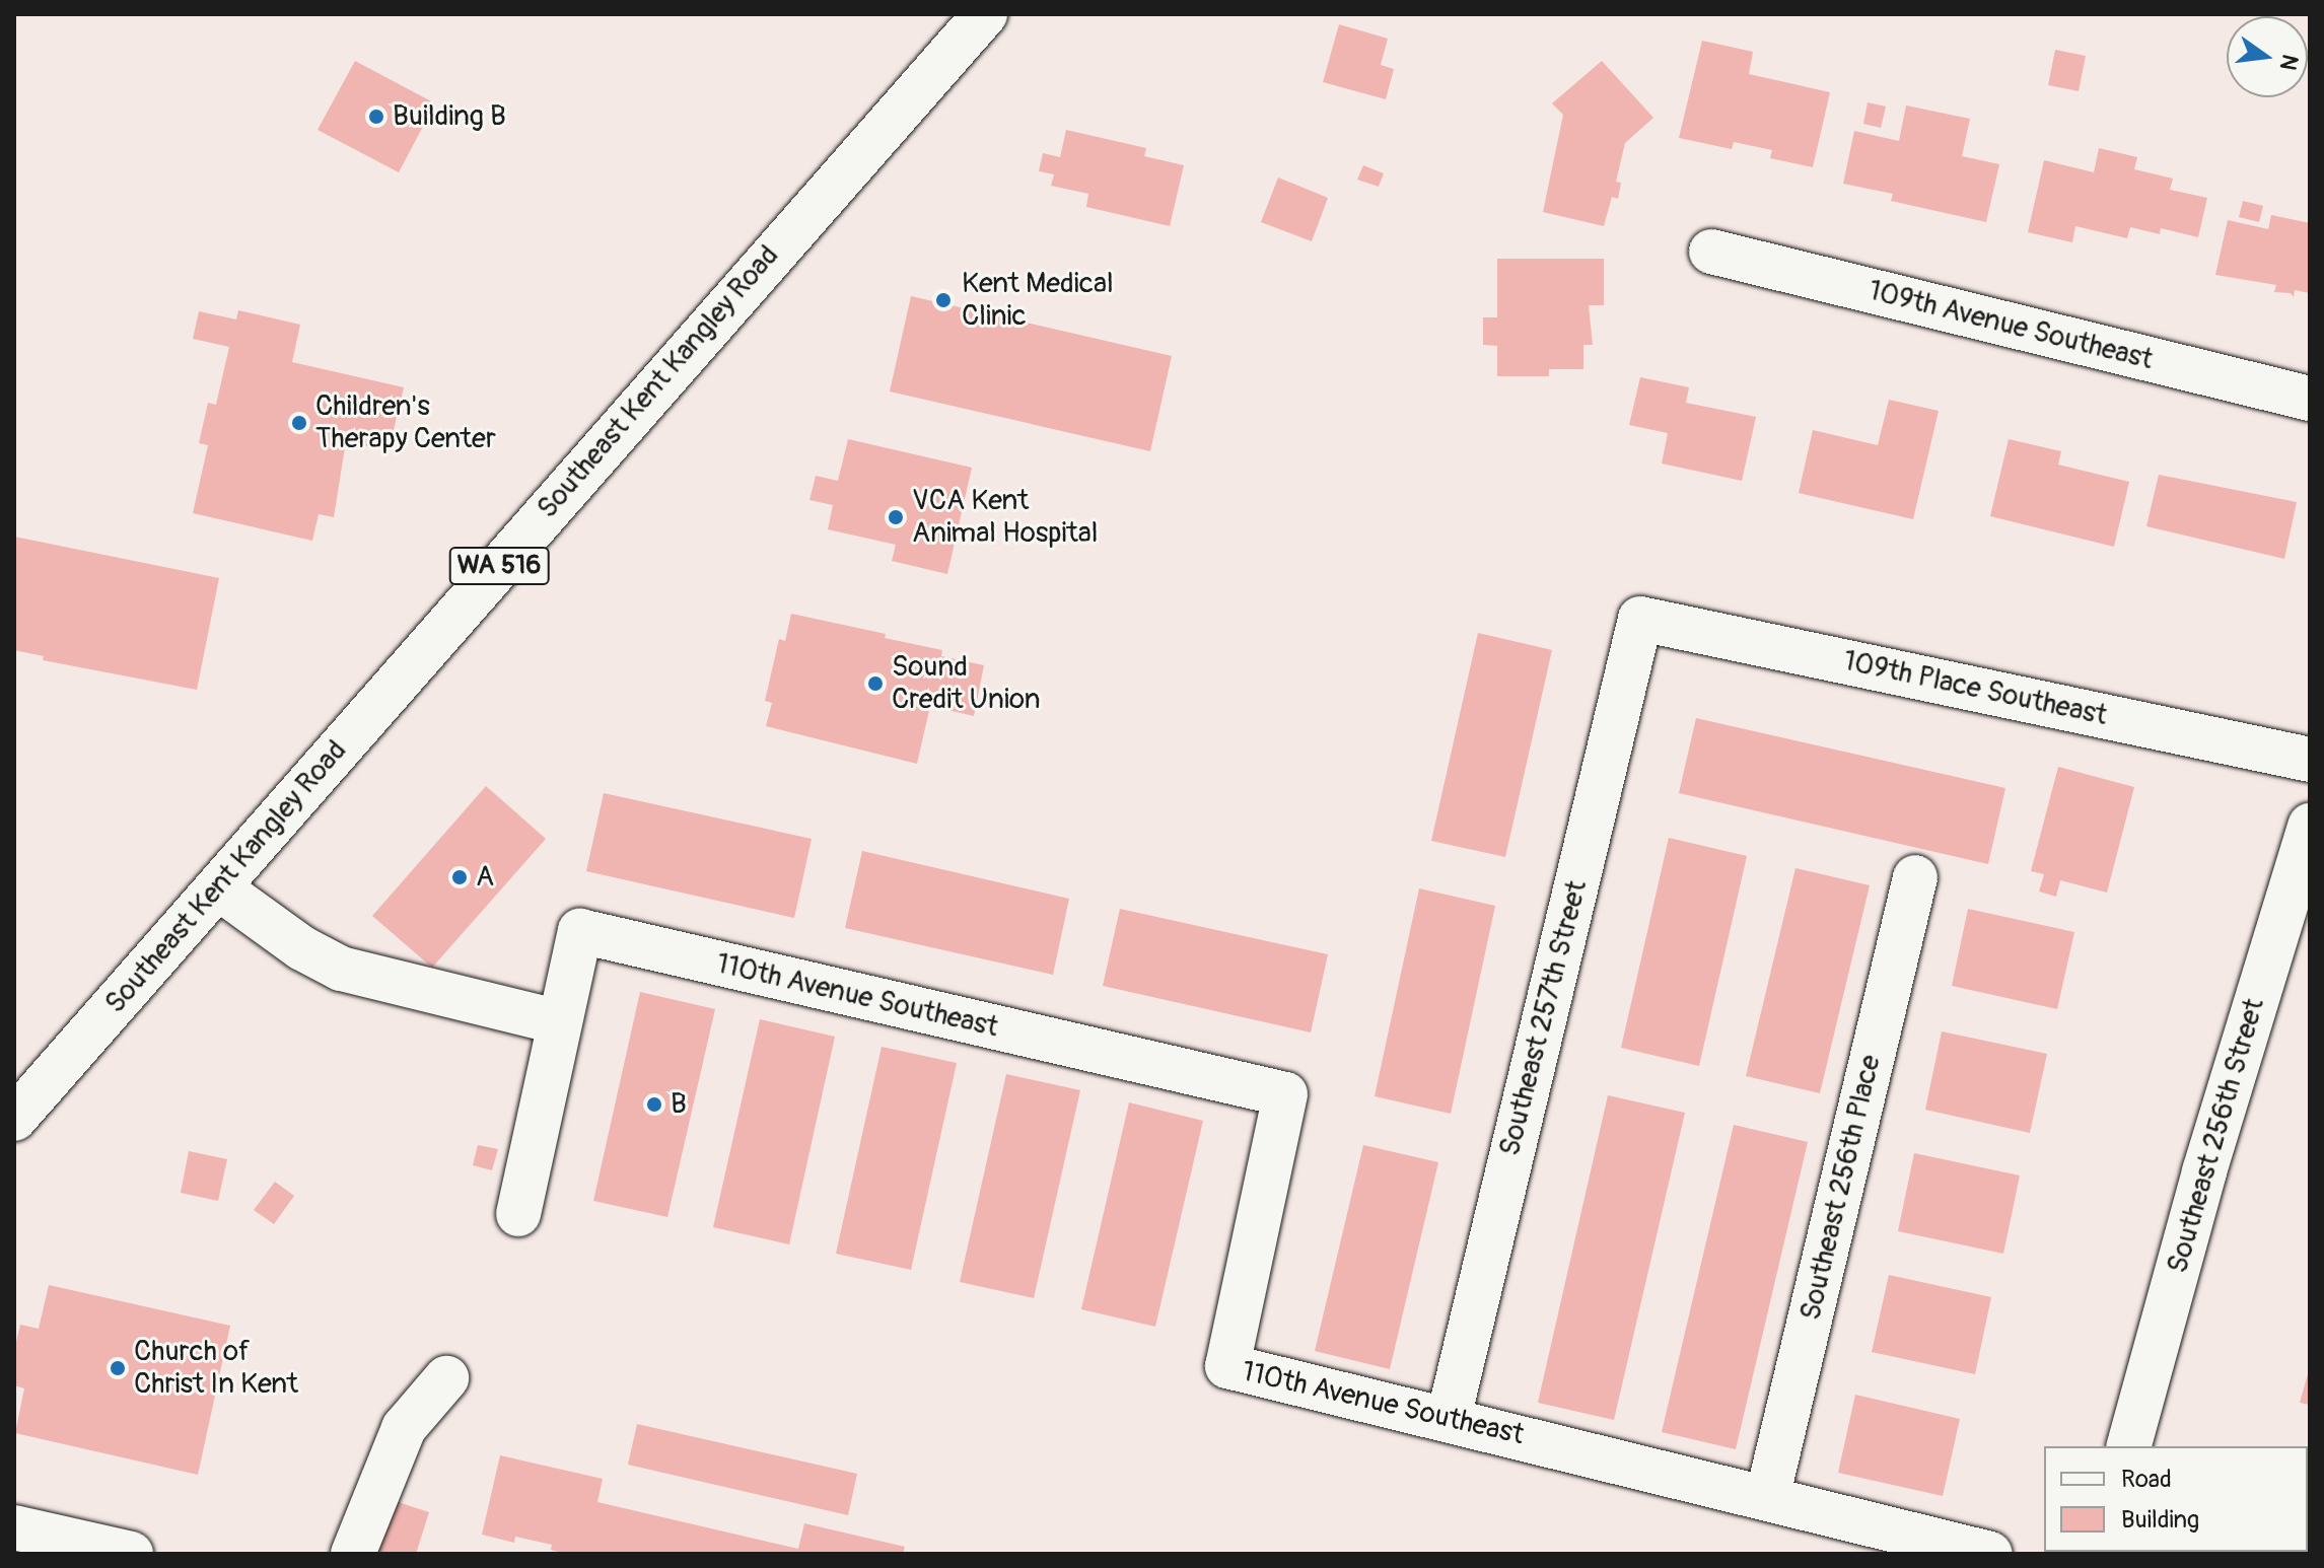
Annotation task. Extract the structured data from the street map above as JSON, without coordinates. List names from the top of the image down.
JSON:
{
  "streets": {
    "street": [
      "109th Avenue Southeast",
      "Southeast Kent Kangley Road",
      "WA 516",
      "109th Place Southeast",
      "110th Avenue Southeast",
      "Southeast 257th Street",
      "Southeast 256th Street",
      "Southeast 256th Place"
    ]
  },
  "crossings": [
    ["109th Place Southeast", "Southeast 257th Street"],
    ["110th Avenue Southeast", "Southeast 257th Street"],
    ["110th Avenue Southeast", "Southeast 256th Place"]
  ],
  "places": [
    "Building B",
    "Kent Medical Clinic",
    "Children's Therapy Center",
    "VCA Kent Animal Hospital",
    "Sound Credit Union",
    "A",
    "B",
    "Church of Christ In Kent"
  ],
  "legend": ["Road", "Building"],
  "north": "right"
}
